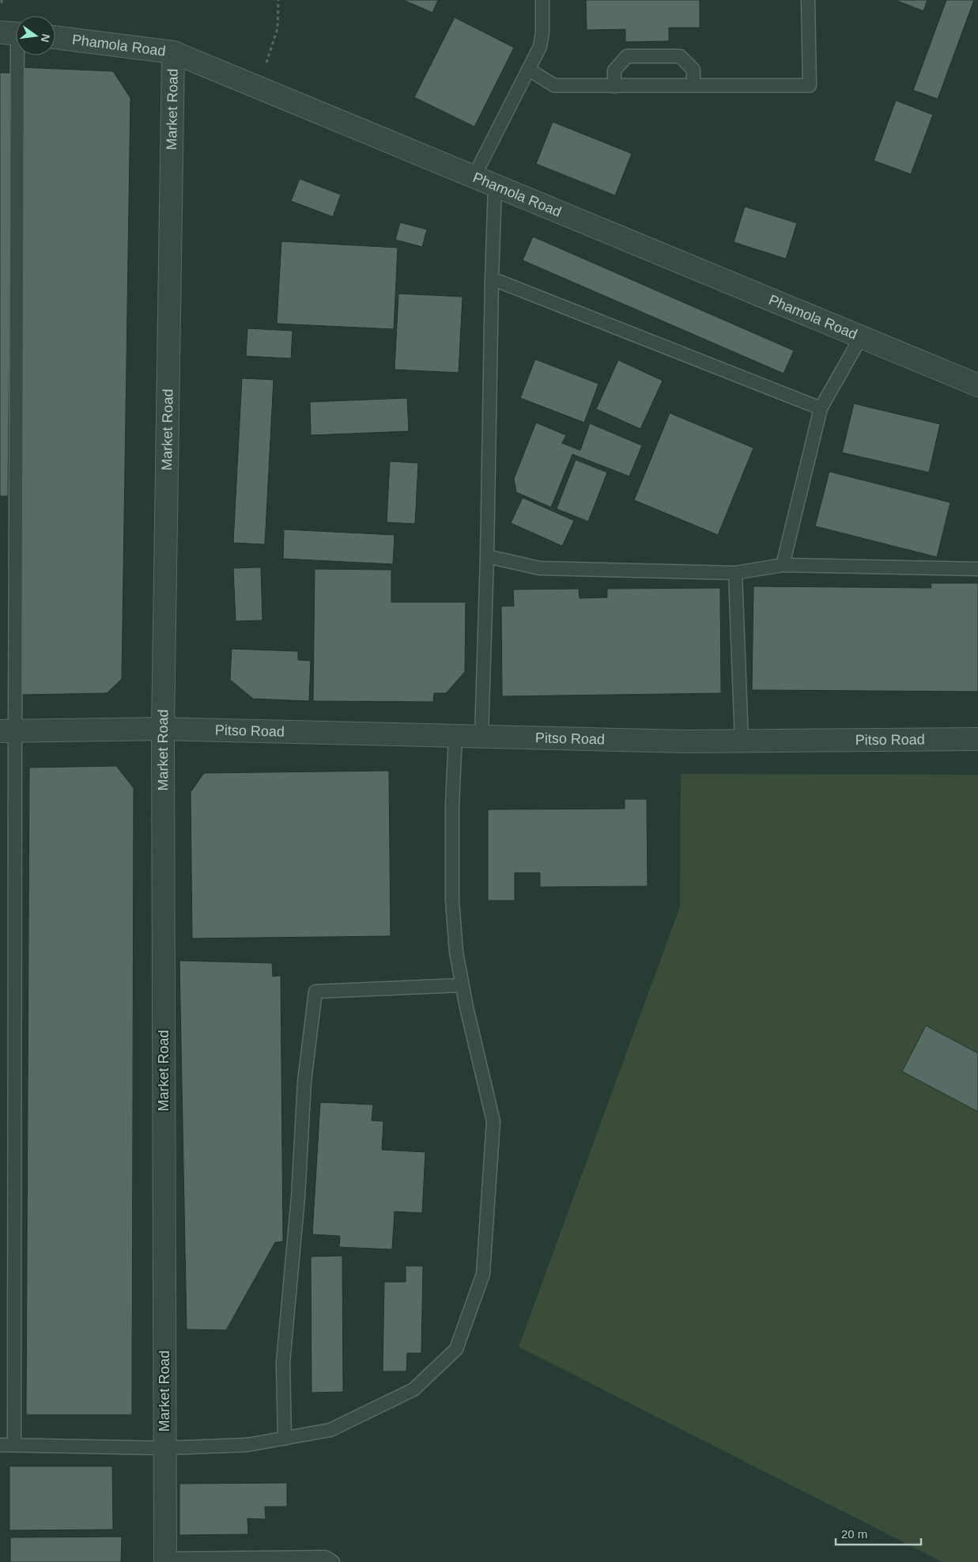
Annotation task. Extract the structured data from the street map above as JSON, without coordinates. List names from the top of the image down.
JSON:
{
  "streets": {
    "street": ["Phamola Road", "Market Road", "Pitso Road"]
  },
  "crossings": [
    ["Phamola Road", "Market Road"],
    ["Market Road", "Pitso Road"]
  ],
  "scale_bar": "20 m",
  "north": "right"
}
